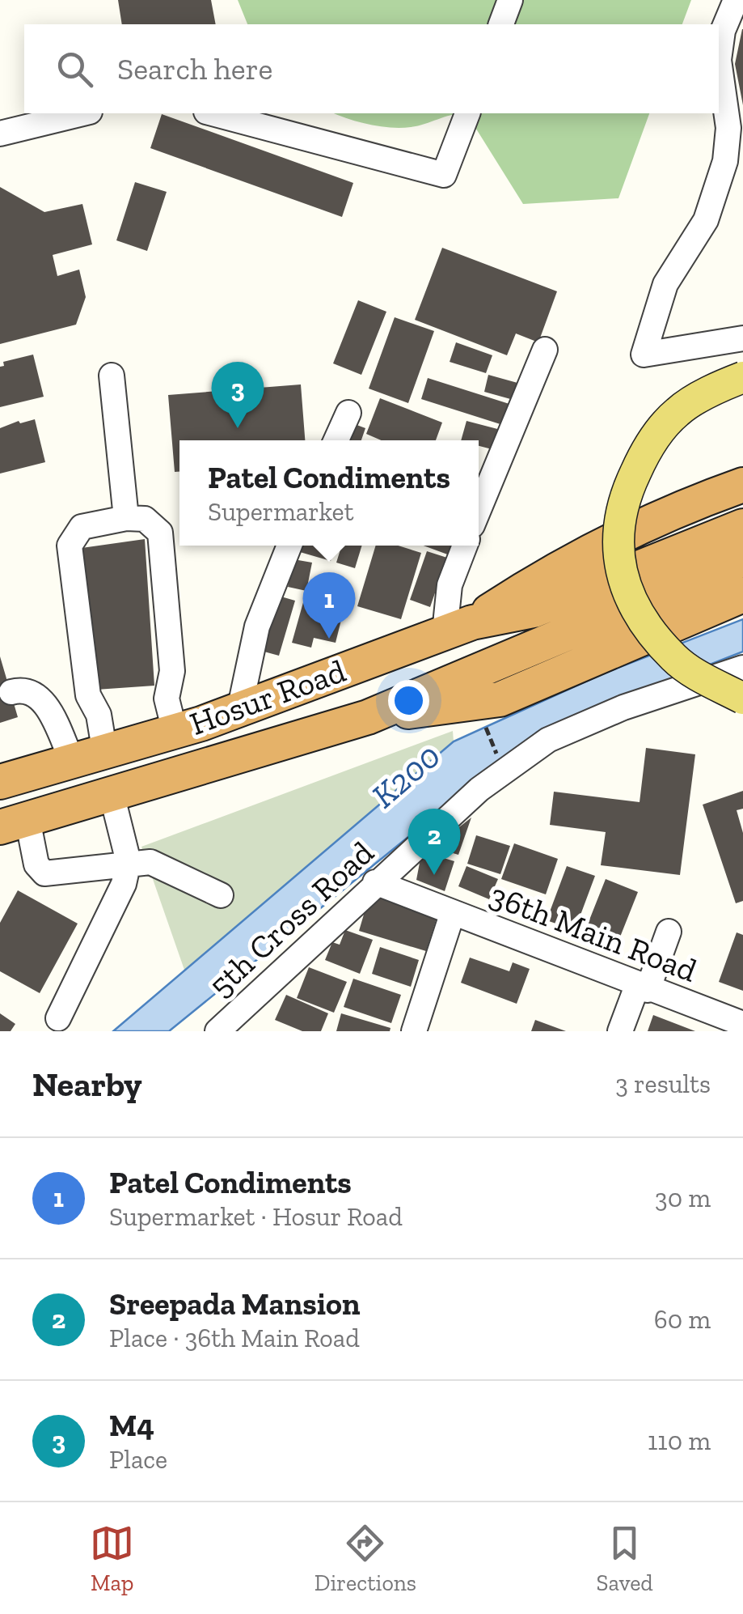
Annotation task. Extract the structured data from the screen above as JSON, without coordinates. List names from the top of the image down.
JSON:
{
  "streets": {
    "highway": ["Hosur Road"],
    "street": ["5th Cross Road", "36th Main Road"]
  },
  "crossings": [
    ["5th Cross Road", "36th Main Road"]
  ],
  "water": ["K200"],
  "page": {
    "search": "Search here",
    "pins": ["3", "1", "2"],
    "popup": ["Patel Condiments", "Supermarket"],
    "heading": ["Nearby", "3 results"],
    "list": [
      {
        "mark": "1",
        "name": "Patel Condiments",
        "note": "Supermarket · Hosur Road",
        "value": "30 m"
      },
      {
        "mark": "2",
        "name": "Sreepada Mansion",
        "note": "Place · 36th Main Road",
        "value": "60 m"
      },
      {
        "mark": "3",
        "name": "M4",
        "note": "Place",
        "value": "110 m"
      }
    ],
    "nav": ["Map", "Directions", "Saved"]
  }
}
